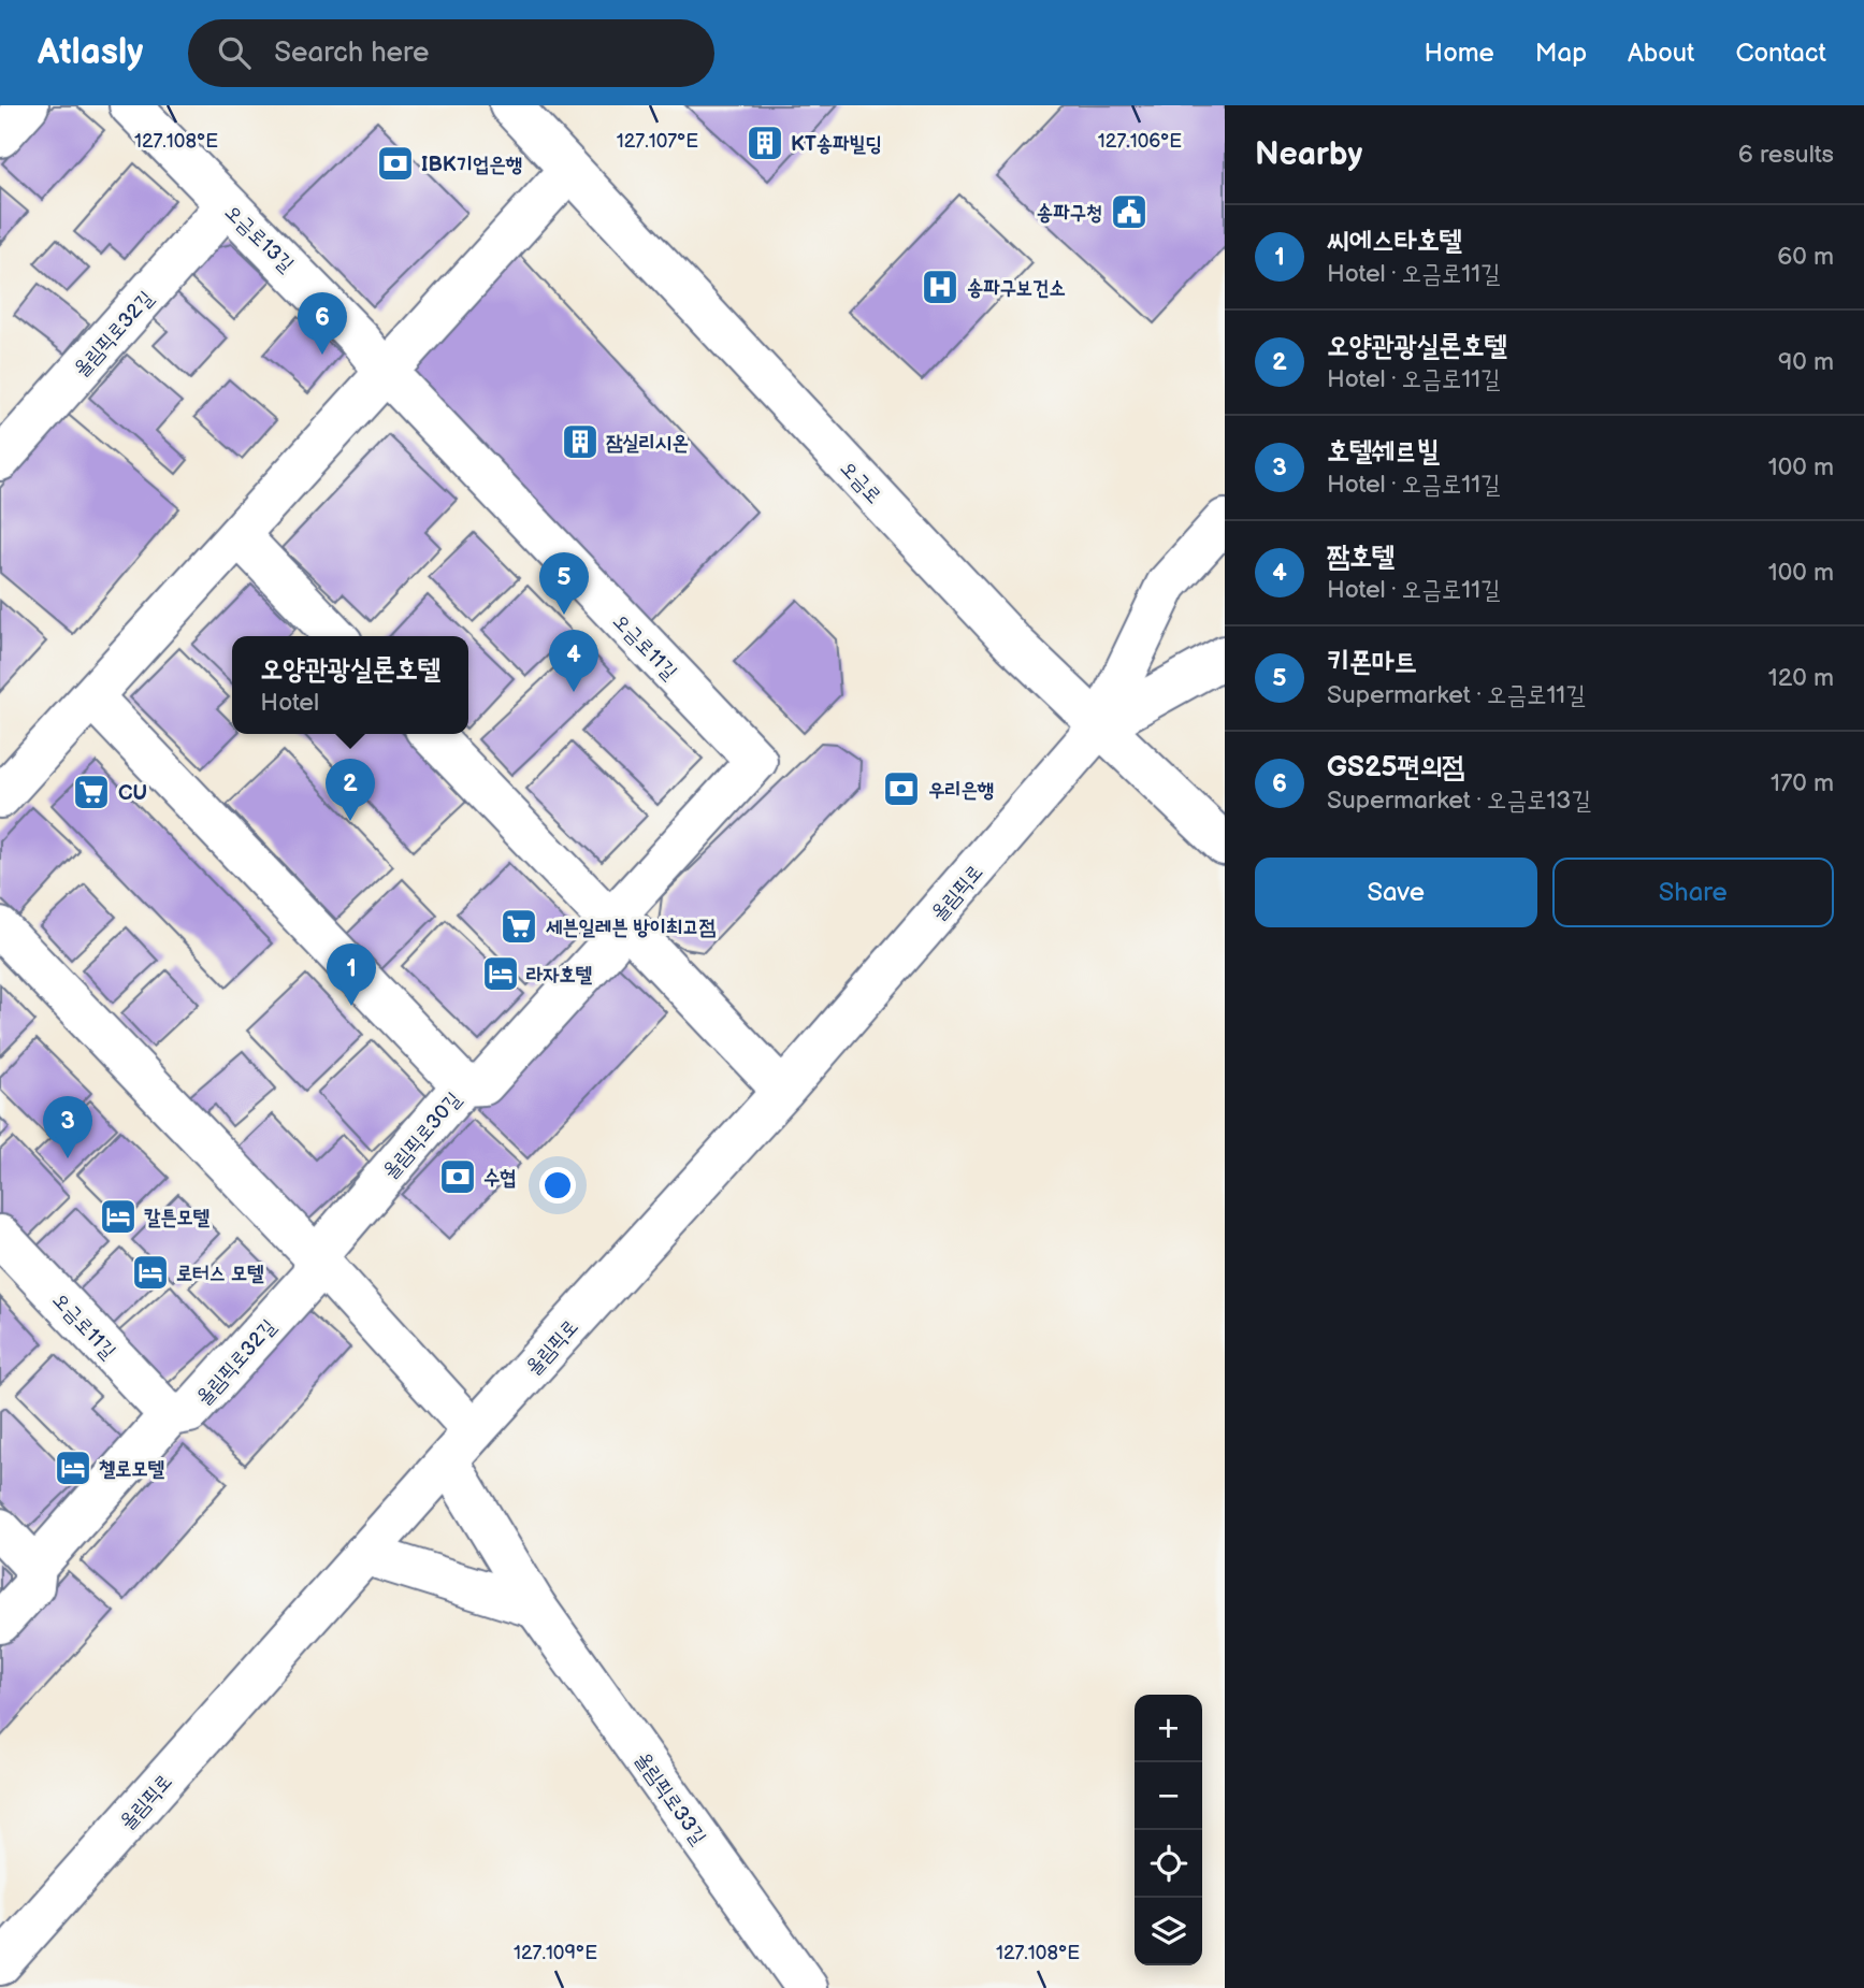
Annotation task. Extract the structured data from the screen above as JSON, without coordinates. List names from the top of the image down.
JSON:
{
  "streets": {
    "street": [
      "오금로13길",
      "올림픽로32길",
      "오금로",
      "오금로11길",
      "올림픽로",
      "올림픽로30길",
      "올림픽로33길"
    ]
  },
  "crossings": [
    ["오금로13길", "올림픽로32길"],
    ["오금로13길", "오금로11길"],
    ["올림픽로32길", "오금로11길"],
    ["올림픽로32길", "올림픽로30길"],
    ["오금로", "올림픽로"],
    ["오금로11길", "올림픽로30길"],
    ["올림픽로", "올림픽로33길"]
  ],
  "places": {
    "building": ["KT송파빌딩", "잠실리시온"],
    "bank": ["IBK기업은행", "우리은행", "수협"],
    "public building": ["송파구청"],
    "hospital": ["송파구보건소"],
    "supermarket": ["CU", "세븐일레븐 방이최고점"],
    "hotel": [
      "라자호텔",
      "칼튼모텔",
      "로터스 모텔",
      "첼로모텔"
    ]
  },
  "page": {
    "header": "Atlasly",
    "search": "Search here",
    "nav": [
      "Home",
      "Map",
      "About",
      "Contact"
    ],
    "heading": ["Nearby", "6 results"],
    "list": [
      {
        "mark": "1",
        "name": "씨에스타호텔",
        "note": "Hotel · 오금로11길",
        "value": "60 m"
      },
      {
        "mark": "2",
        "name": "오양관광실론호텔",
        "note": "Hotel · 오금로11길",
        "value": "90 m"
      },
      {
        "mark": "3",
        "name": "호텔쉐르빌",
        "note": "Hotel · 오금로11길",
        "value": "100 m"
      },
      {
        "mark": "4",
        "name": "짬호텔",
        "note": "Hotel · 오금로11길",
        "value": "100 m"
      },
      {
        "mark": "5",
        "name": "키폰마트",
        "note": "Supermarket · 오금로11길",
        "value": "120 m"
      },
      {
        "mark": "6",
        "name": "GS25편의점",
        "note": "Supermarket · 오금로13길",
        "value": "170 m"
      }
    ],
    "pins": [
      "6",
      "5",
      "4",
      "2",
      "1",
      "3"
    ],
    "popup": ["오양관광실론호텔", "Hotel"],
    "buttons": ["Save", "Share"],
    "map_buttons": ["+", "−"]
  },
  "coordinates": [
    "127.108°E",
    "127.107°E",
    "127.106°E",
    "127.109°E"
  ]
}
